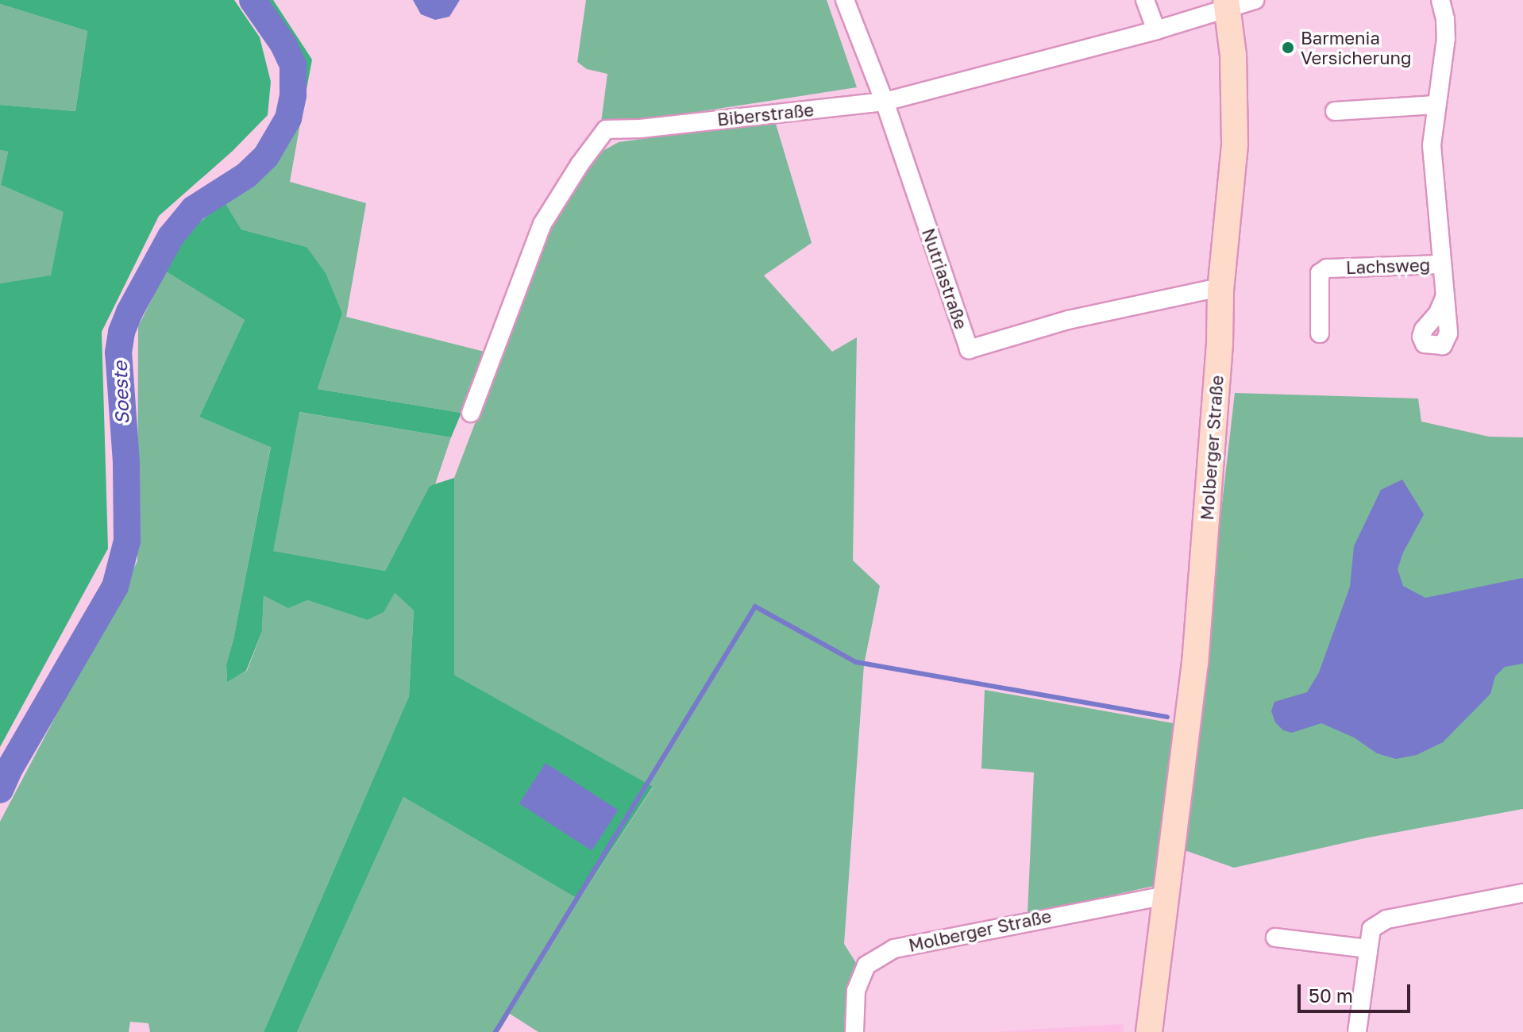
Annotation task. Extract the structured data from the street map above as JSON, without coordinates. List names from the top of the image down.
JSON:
{
  "streets": {
    "main road": ["Molberger Straße"],
    "street": ["Biberstraße", "Lachsweg", "Nutriastraße"]
  },
  "crossings": [
    ["Biberstraße", "Nutriastraße"],
    ["Biberstraße", "Molberger Straße"],
    ["Nutriastraße", "Molberger Straße"]
  ],
  "water": ["Soeste"],
  "places": ["Barmenia Versicherung"],
  "scale_bar": "50 m"
}
